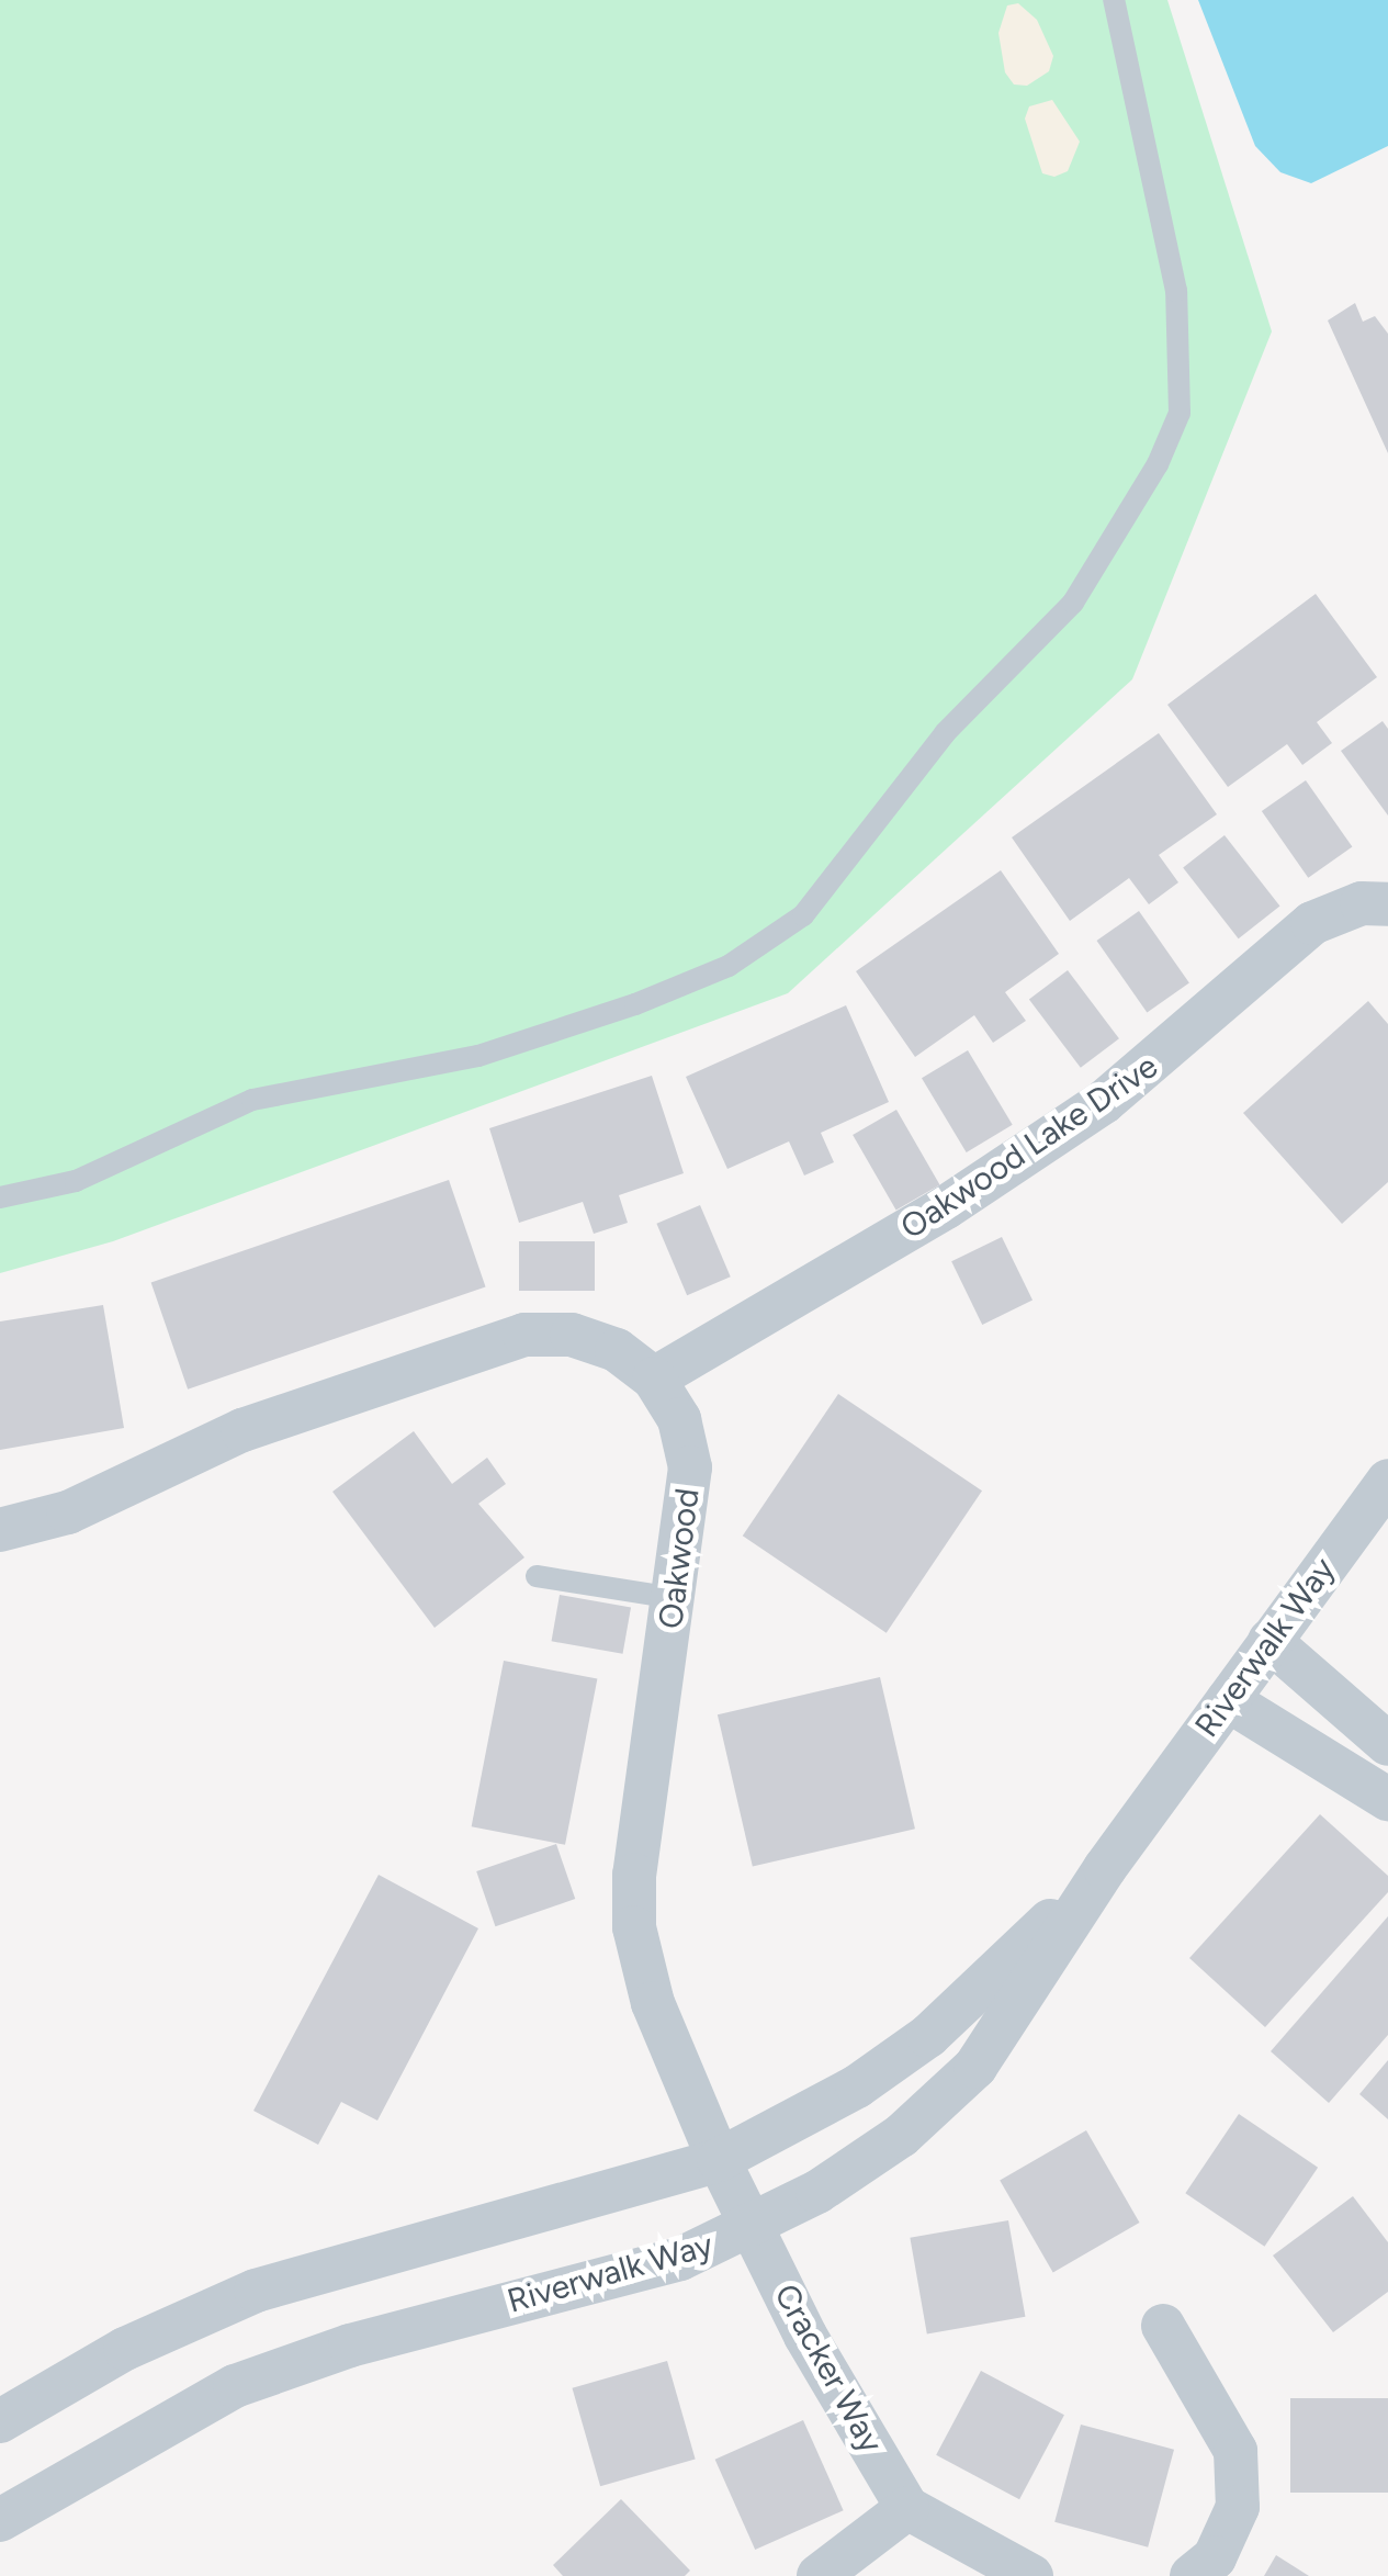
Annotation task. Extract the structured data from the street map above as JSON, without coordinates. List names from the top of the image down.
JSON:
{
  "streets": {
    "street": [
      "Oakwood Lake Drive",
      "Oakwood",
      "Riverwalk Way",
      "Cracker Way"
    ]
  },
  "crossings": [
    ["Oakwood Lake Drive", "Oakwood"],
    ["Oakwood", "Riverwalk Way"],
    ["Oakwood", "Cracker Way"],
    ["Riverwalk Way", "Cracker Way"]
  ]
}
